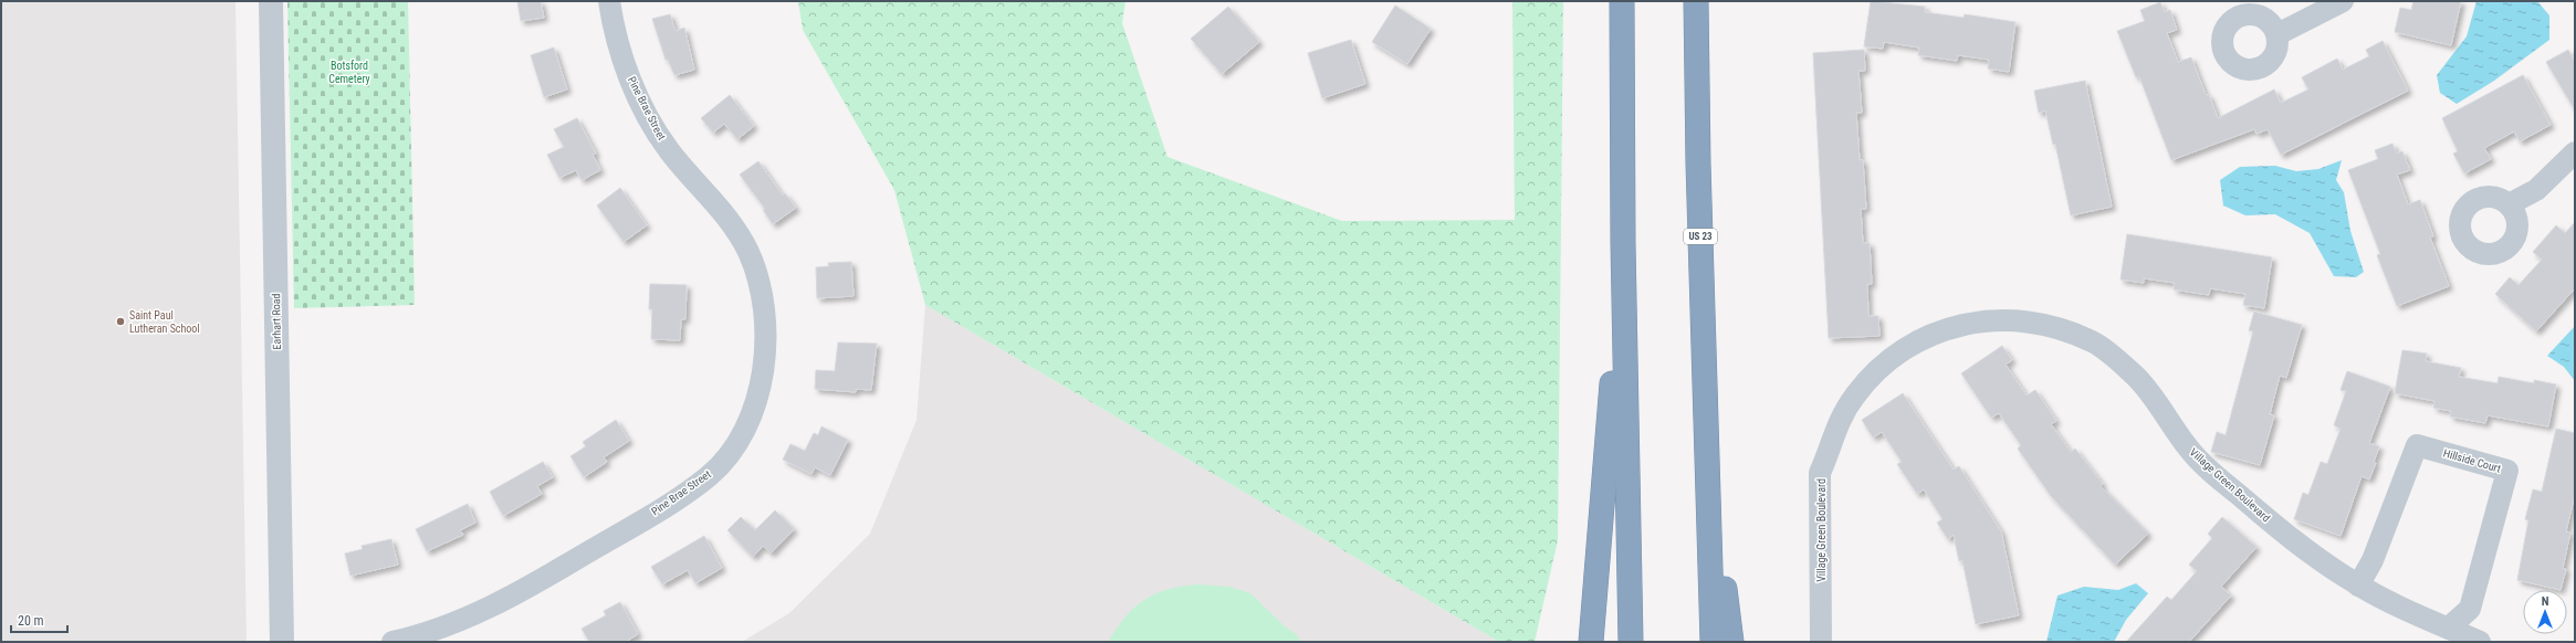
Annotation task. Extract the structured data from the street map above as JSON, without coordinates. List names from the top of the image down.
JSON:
{
  "streets": {
    "highway": ["US 23"],
    "street": [
      "Pine Brae Street",
      "Earhart Road",
      "Hillside Court",
      "Village Green Boulevard"
    ]
  },
  "crossings": [
    ["Hillside Court", "Village Green Boulevard"]
  ],
  "parks": ["Botsford Cemetery"],
  "places": ["Saint Paul Lutheran School"],
  "scale_bar": "20 m",
  "north": "top"
}
